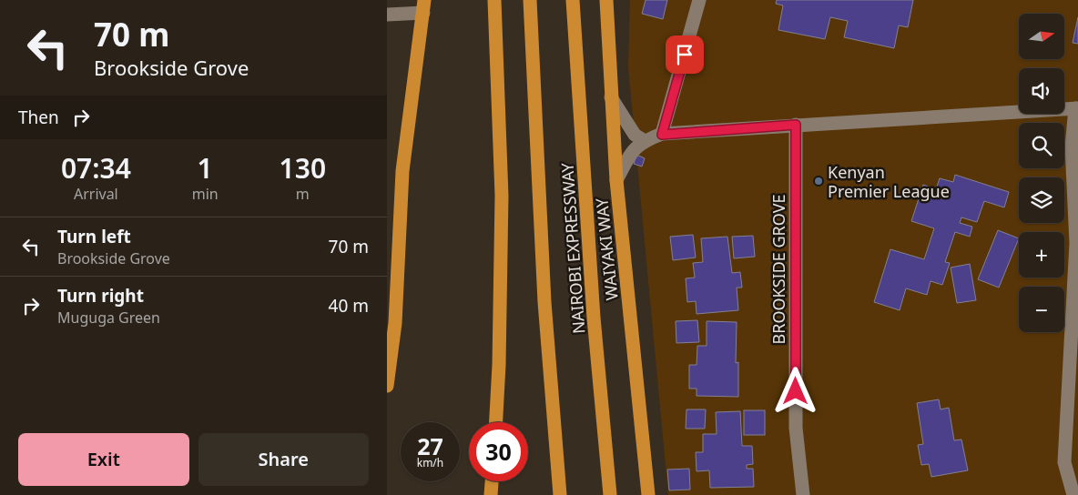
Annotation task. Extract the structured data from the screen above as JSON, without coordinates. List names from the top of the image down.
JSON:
{
  "streets": {
    "highway": ["NAIROBI EXPRESSWAY", "WAIYAKI WAY"],
    "street": ["BROOKSIDE GROVE"]
  },
  "places": ["Kenyan Premier League"],
  "north": "right",
  "page": {
    "turn": ["70 m", "Brookside Grove"],
    "map_buttons": ["+", "−"],
    "then": "Then",
    "eta": [
      "07:34",
      "Arrival",
      "1",
      "min",
      "130",
      "m"
    ],
    "list": [
      {
        "name": "Turn left",
        "note": "Brookside Grove",
        "value": "70 m"
      },
      {
        "name": "Turn right",
        "note": "Muguga Green",
        "value": "40 m"
      }
    ],
    "speed": "27 km/h",
    "limit": "30",
    "buttons": ["Exit", "Share"]
  }
}
